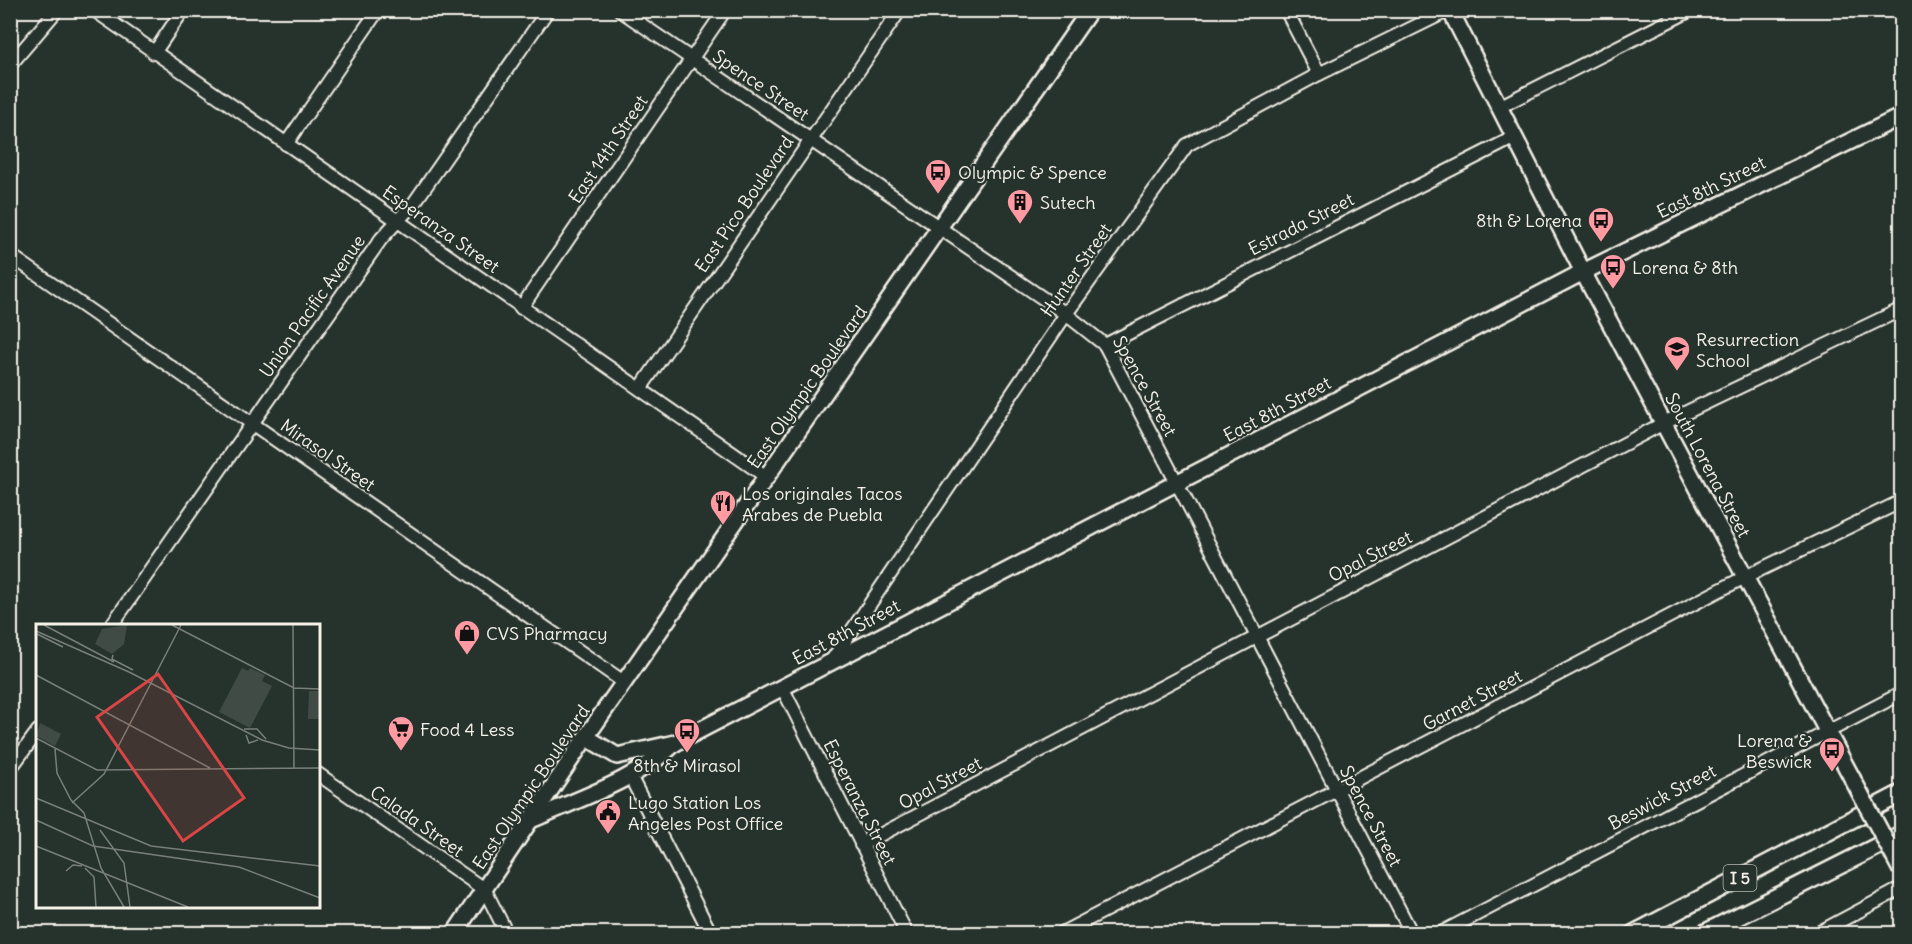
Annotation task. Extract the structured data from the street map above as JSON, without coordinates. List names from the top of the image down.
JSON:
{
  "streets": {
    "highway": ["I 5"],
    "main road": ["East 8th Street", "East Olympic Boulevard", "South Lorena Street"],
    "street": [
      "Spence Street",
      "East 14th Street",
      "East Pico Boulevard",
      "Estrada Street",
      "Esperanza Street",
      "Hunter Street",
      "Union Pacific Avenue",
      "Mirasol Street",
      "Opal Street",
      "Garnet Street",
      "Beswick Street",
      "Calada Street"
    ]
  },
  "crossings": [
    ["Spence Street", "East 14th Street"],
    ["Spence Street", "East 8th Street"],
    ["Spence Street", "East Pico Boulevard"],
    ["Spence Street", "Estrada Street"],
    ["Spence Street", "Hunter Street"],
    ["Spence Street", "East Olympic Boulevard"],
    ["Spence Street", "Opal Street"],
    ["Spence Street", "Garnet Street"],
    ["East 14th Street", "Esperanza Street"],
    ["East 8th Street", "Esperanza Street"],
    ["East 8th Street", "Hunter Street"],
    ["East 8th Street", "East Olympic Boulevard"],
    ["East 8th Street", "South Lorena Street"],
    ["East Pico Boulevard", "Esperanza Street"],
    ["Estrada Street", "South Lorena Street"],
    ["Esperanza Street", "Union Pacific Avenue"],
    ["Esperanza Street", "East Olympic Boulevard"],
    ["Esperanza Street", "Opal Street"],
    ["Hunter Street", "South Lorena Street"],
    ["Union Pacific Avenue", "Mirasol Street"],
    ["East Olympic Boulevard", "Mirasol Street"],
    ["East Olympic Boulevard", "Calada Street"],
    ["South Lorena Street", "Opal Street"],
    ["South Lorena Street", "Garnet Street"],
    ["South Lorena Street", "Beswick Street"]
  ],
  "places": {
    "bus stop": [
      "Olympic & Spence",
      "8th & Lorena",
      "Lorena & 8th",
      "8th & Mirasol",
      "Lorena & Beswick"
    ],
    "building": ["Sutech"],
    "school or university": ["Resurrection School"],
    "restaurant": ["Los originales Tacos Arabes de Puebla"],
    "shop": ["CVS Pharmacy"],
    "supermarket": ["Food 4 Less"],
    "public building": ["Lugo Station Los Angeles Post Office"]
  }
}
